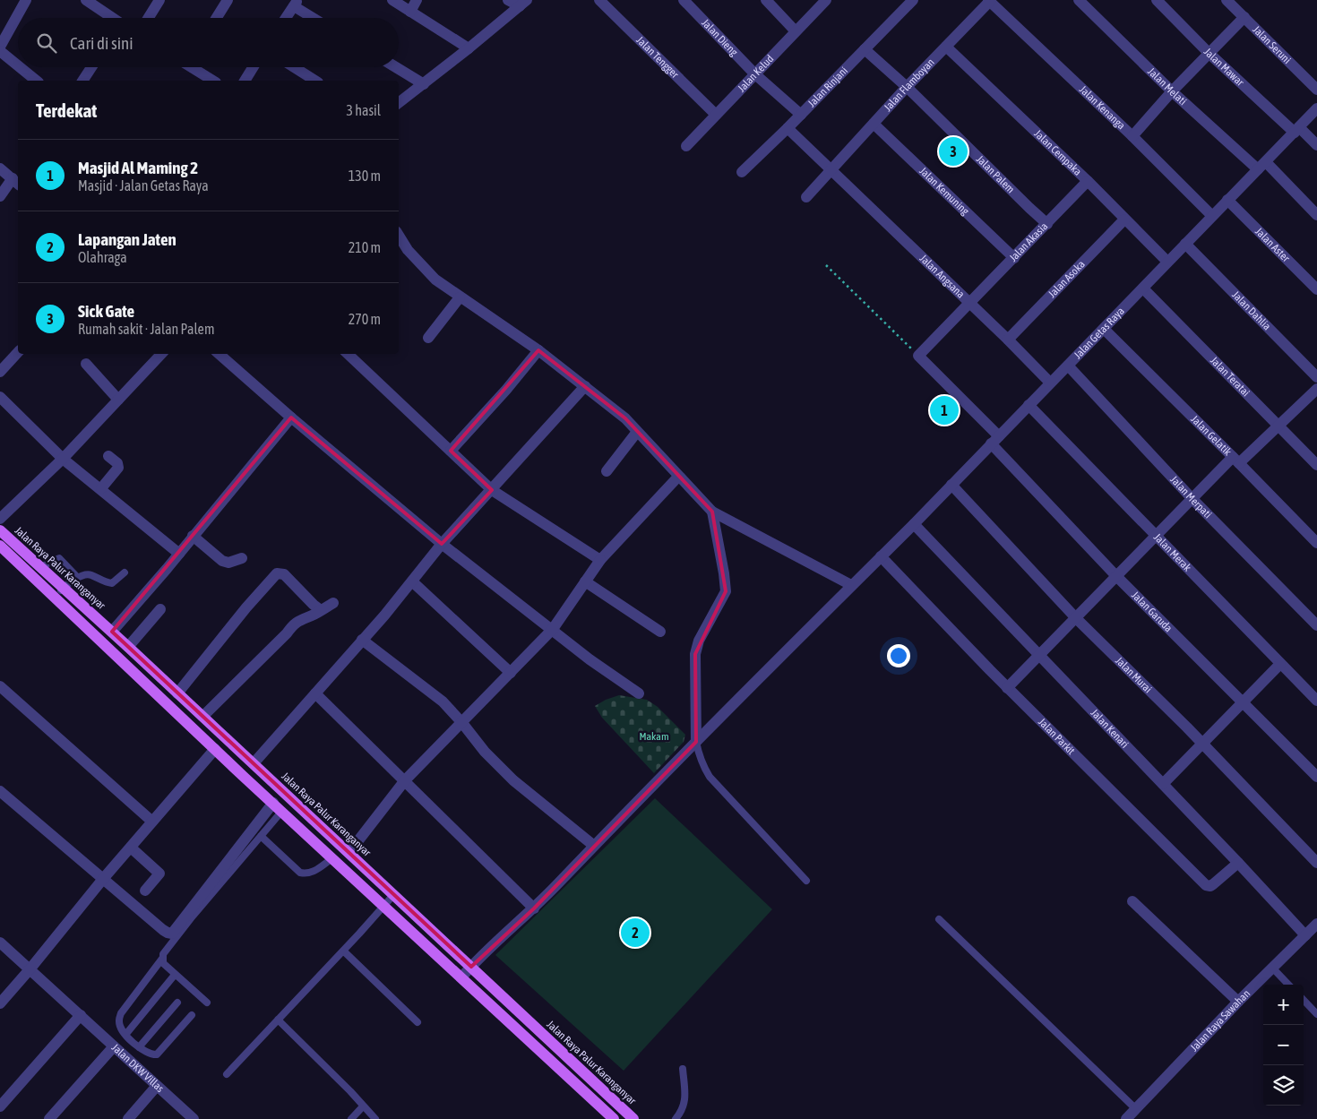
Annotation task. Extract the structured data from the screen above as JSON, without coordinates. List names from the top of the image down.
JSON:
{
  "streets": {
    "main road": ["Jalan Raya Palur Karanganyar"],
    "street": [
      "Jalan Dieng",
      "Jalan Seruni",
      "Jalan Tengger",
      "Jalan Mawar",
      "Jalan Kelud",
      "Jalan Flamboyan",
      "Jalan Melati",
      "Jalan Rinjani",
      "Jalan Kenanga",
      "Jalan Cempaka",
      "Jalan Palem",
      "Jalan Kemuning",
      "Jalan Akasia",
      "Jalan Aster",
      "Jalan Angsana",
      "Jalan Asoka",
      "Jalan Dahlia",
      "Jalan Getas Raya",
      "Jalan Teratai",
      "Jalan Gelatik",
      "Jalan Merpati",
      "Jalan Merak",
      "Jalan Garuda",
      "Jalan Murai",
      "Jalan Kenari",
      "Jalan Parkit",
      "Jalan Raya Sawahan",
      "Jalan DKW Villas"
    ]
  },
  "crossings": [
    ["Jalan Dieng", "Jalan Kelud"],
    ["Jalan Dieng", "Jalan Rinjani"],
    ["Jalan Tengger", "Jalan Kelud"],
    ["Jalan Mawar", "Jalan Getas Raya"],
    ["Jalan Flamboyan", "Jalan Kenanga"],
    ["Jalan Flamboyan", "Jalan Cempaka"],
    ["Jalan Flamboyan", "Jalan Palem"],
    ["Jalan Flamboyan", "Jalan Kemuning"],
    ["Jalan Flamboyan", "Jalan Angsana"],
    ["Jalan Melati", "Jalan Getas Raya"],
    ["Jalan Rinjani", "Jalan Palem"],
    ["Jalan Rinjani", "Jalan Angsana"],
    ["Jalan Kenanga", "Jalan Getas Raya"],
    ["Jalan Cempaka", "Jalan Akasia"],
    ["Jalan Cempaka", "Jalan Asoka"],
    ["Jalan Cempaka", "Jalan Getas Raya"],
    ["Jalan Palem", "Jalan Akasia"],
    ["Jalan Kemuning", "Jalan Akasia"],
    ["Jalan Akasia", "Jalan Angsana"],
    ["Jalan Akasia", "Jalan Garuda"],
    ["Jalan Aster", "Jalan Getas Raya"],
    ["Jalan Angsana", "Jalan Asoka"],
    ["Jalan Angsana", "Jalan Getas Raya"],
    ["Jalan Dahlia", "Jalan Getas Raya"],
    ["Jalan Getas Raya", "Jalan Teratai"],
    ["Jalan Getas Raya", "Jalan Gelatik"],
    ["Jalan Getas Raya", "Jalan Merpati"],
    ["Jalan Getas Raya", "Jalan Merak"],
    ["Jalan Getas Raya", "Jalan Raya Palur Karanganyar"],
    ["Jalan Getas Raya", "Jalan Garuda"],
    ["Jalan Getas Raya", "Jalan Murai"],
    ["Jalan Getas Raya", "Jalan Kenari"],
    ["Jalan Getas Raya", "Jalan Parkit"],
    ["Jalan Kenari", "Jalan Parkit"],
    ["Jalan Kenari", "Jalan Raya Sawahan"]
  ],
  "parks": ["Makam"],
  "page": {
    "search": "Cari di sini",
    "heading": ["Terdekat", "3 hasil"],
    "pins": ["3", "1", "2"],
    "list": [
      {
        "mark": "1",
        "name": "Masjid Al Maming 2",
        "note": "Masjid · Jalan Getas Raya",
        "value": "130 m"
      },
      {
        "mark": "2",
        "name": "Lapangan Jaten",
        "note": "Olahraga",
        "value": "210 m"
      },
      {
        "mark": "3",
        "name": "Sick Gate",
        "note": "Rumah sakit · Jalan Palem",
        "value": "270 m"
      }
    ],
    "map_buttons": ["+", "−"]
  }
}
